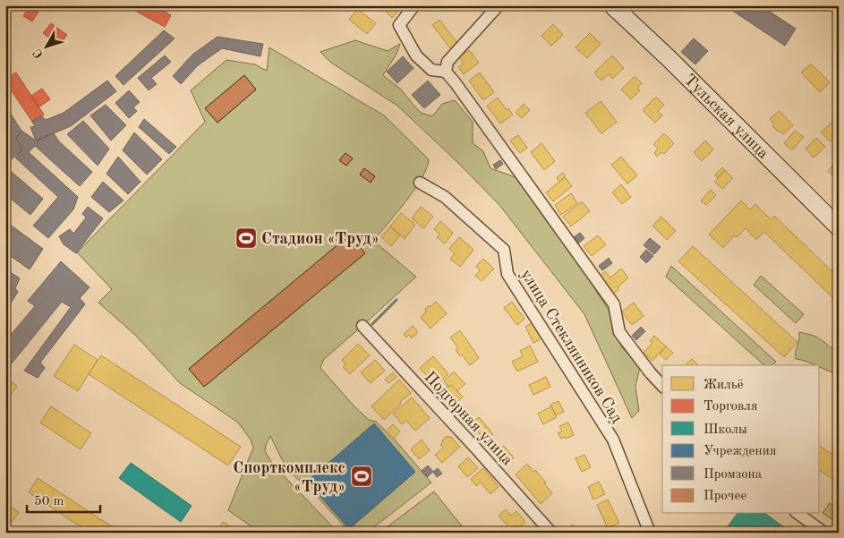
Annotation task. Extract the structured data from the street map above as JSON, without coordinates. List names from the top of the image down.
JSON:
{
  "streets": {
    "main road": ["Тульская улица"],
    "street": ["улица Стеклянников Сад", "Подгорная улица"]
  },
  "places": {
    "sports": ["Стадион «Труд»", "Спорткомплекс «Труд»"]
  },
  "legend": [
    "Жильё",
    "Торговля",
    "Школы",
    "Учреждения",
    "Промзона",
    "Прочее"
  ],
  "scale_bar": "50 m",
  "north": "bottom left"
}
